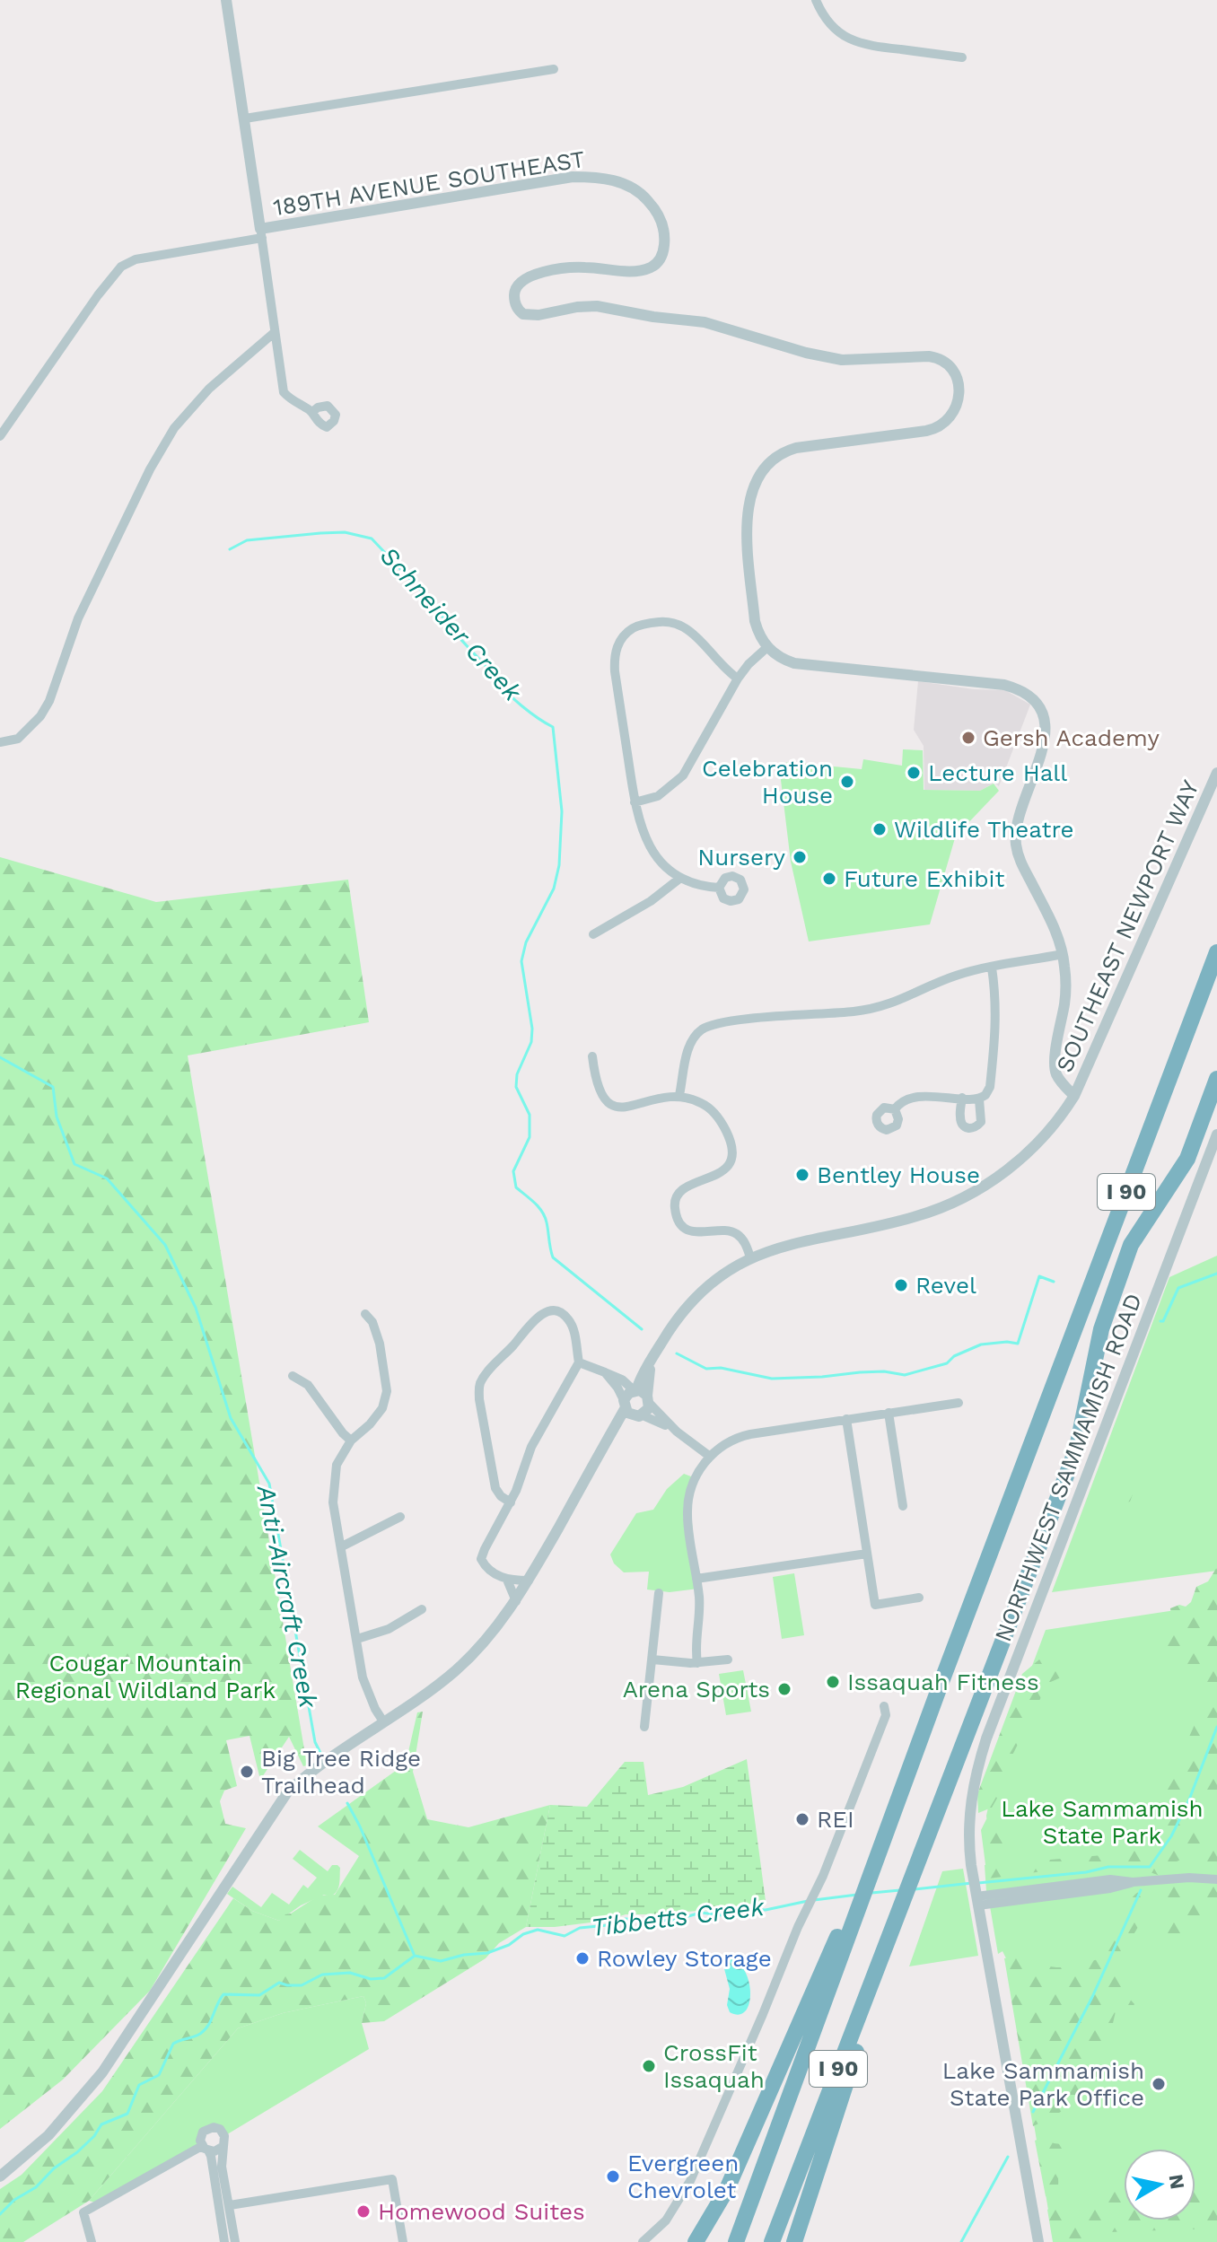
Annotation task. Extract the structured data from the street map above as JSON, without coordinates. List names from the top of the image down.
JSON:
{
  "streets": {
    "highway": ["I 90"],
    "street": ["189TH AVENUE SOUTHEAST", "SOUTHEAST NEWPORT WAY", "NORTHWEST SAMMAMISH ROAD"]
  },
  "water": ["Schneider Creek", "Anti-Aircraft Creek", "Tibbetts Creek"],
  "parks": ["Cougar Mountain Regional Wildland Park", "Lake Sammamish State Park"],
  "places": [
    "Gersh Academy",
    "Lecture Hall",
    "Celebration House",
    "Wildlife Theatre",
    "Nursery",
    "Future Exhibit",
    "Bentley House",
    "Revel",
    "Issaquah Fitness",
    "Arena Sports",
    "Big Tree Ridge Trailhead",
    "REI",
    "Rowley Storage",
    "CrossFit Issaquah",
    "Lake Sammamish State Park Office",
    "Evergreen Chevrolet",
    "Homewood Suites"
  ],
  "north": "right"
}
